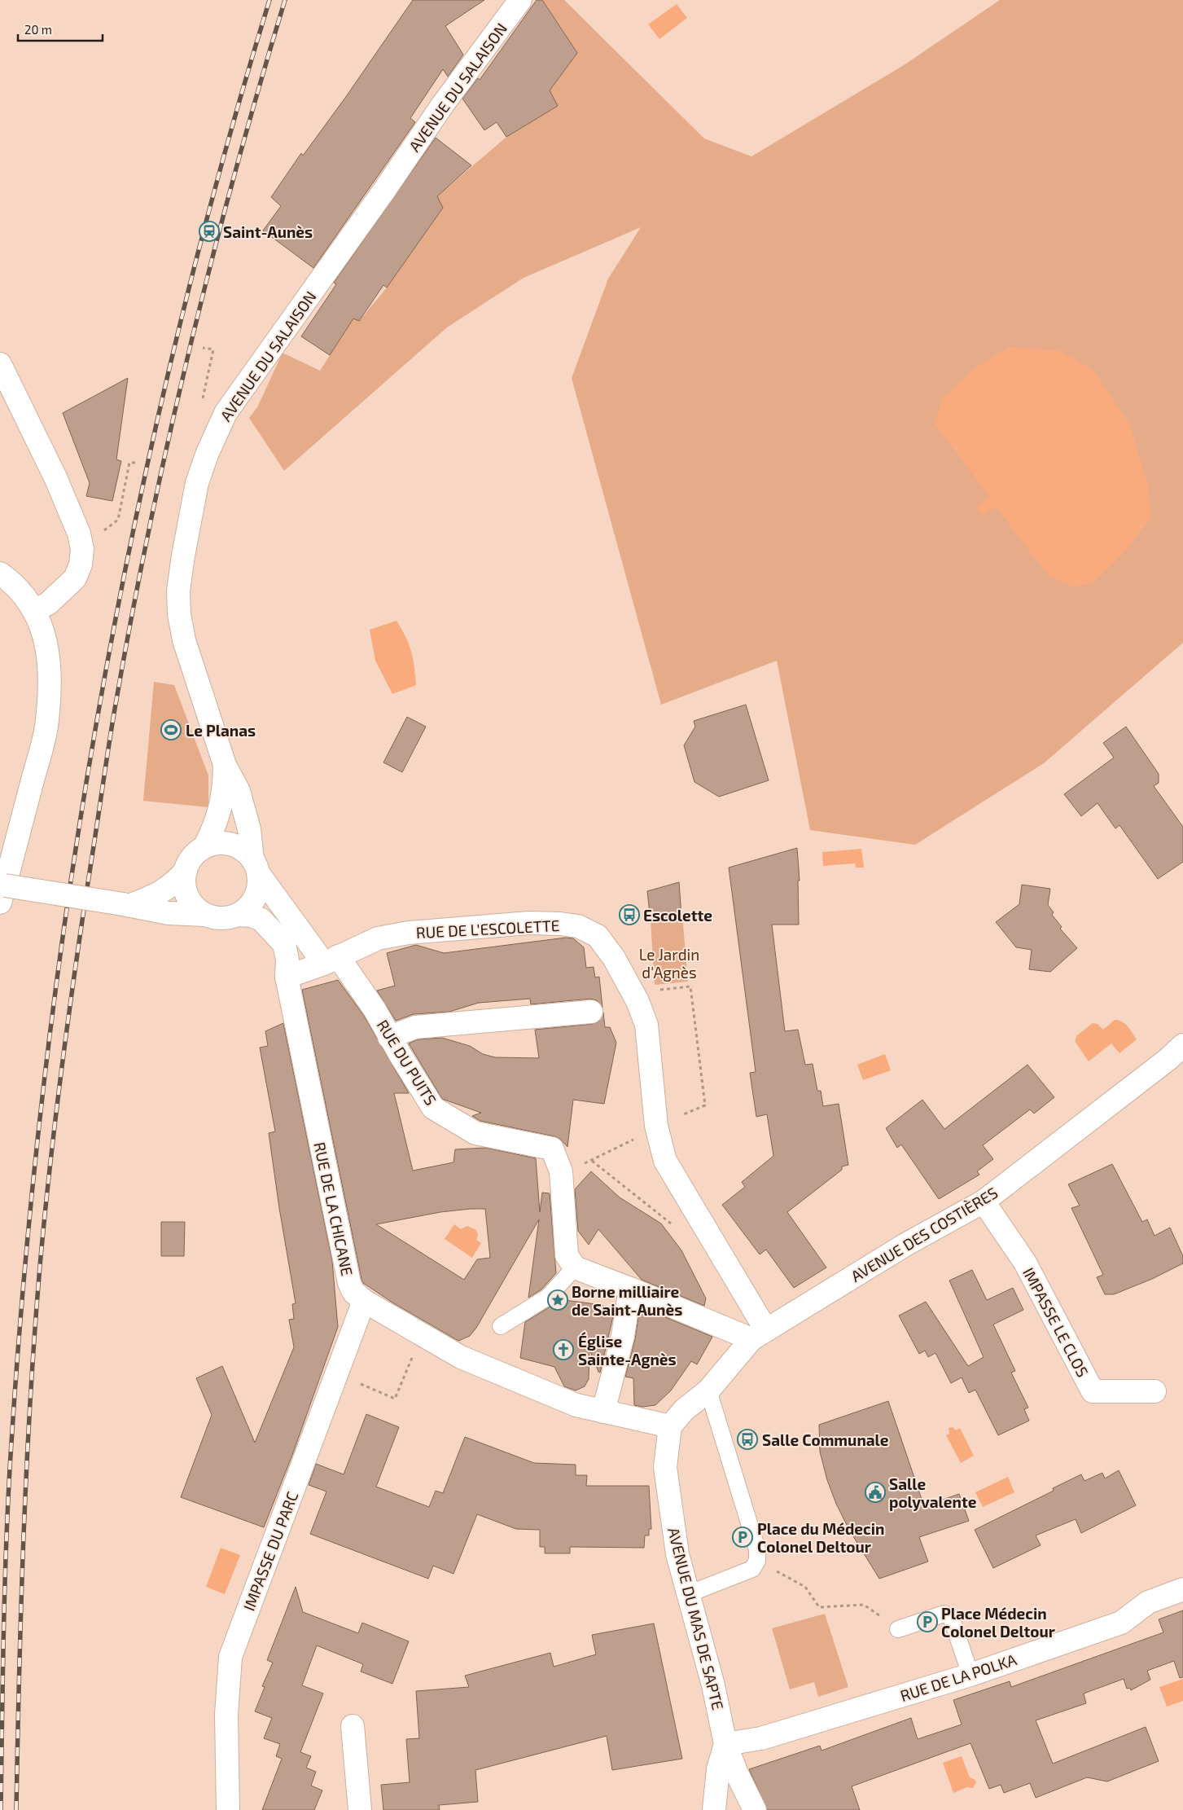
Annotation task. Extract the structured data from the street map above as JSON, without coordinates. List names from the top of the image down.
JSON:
{
  "streets": {
    "street": [
      "AVENUE DU SALAISON",
      "RUE DE L'ESCOLETTE",
      "RUE DU PUITS",
      "RUE DE LA CHICANE",
      "AVENUE DES COSTIÈRES",
      "IMPASSE LE CLOS",
      "IMPASSE DU PARC",
      "AVENUE DU MAS DE SAPTE",
      "RUE DE LA POLKA"
    ]
  },
  "crossings": [
    ["AVENUE DU SALAISON", "RUE DU PUITS"],
    ["AVENUE DU SALAISON", "RUE DE LA CHICANE"],
    ["RUE DE L'ESCOLETTE", "RUE DU PUITS"],
    ["RUE DE L'ESCOLETTE", "RUE DE LA CHICANE"],
    ["RUE DE L'ESCOLETTE", "AVENUE DES COSTIÈRES"],
    ["RUE DU PUITS", "RUE DE LA CHICANE"],
    ["RUE DE LA CHICANE", "AVENUE DES COSTIÈRES"],
    ["RUE DE LA CHICANE", "IMPASSE DU PARC"],
    ["RUE DE LA CHICANE", "AVENUE DU MAS DE SAPTE"],
    ["AVENUE DES COSTIÈRES", "IMPASSE LE CLOS"],
    ["AVENUE DES COSTIÈRES", "AVENUE DU MAS DE SAPTE"],
    ["AVENUE DU MAS DE SAPTE", "RUE DE LA POLKA"]
  ],
  "parks": ["Le Jardin d'Agnès"],
  "places": {
    "station": ["Saint-Aunès"],
    "sports": ["Le Planas"],
    "bus stop": ["Escolette", "Salle Communale"],
    "place": ["Borne milliaire de Saint-Aunès"],
    "church": ["Église Sainte-Agnès"],
    "public building": ["Salle polyvalente"],
    "parking": ["Place du Médecin Colonel Deltour", "Place Médecin Colonel Deltour"]
  },
  "scale_bar": "20 m"
}
